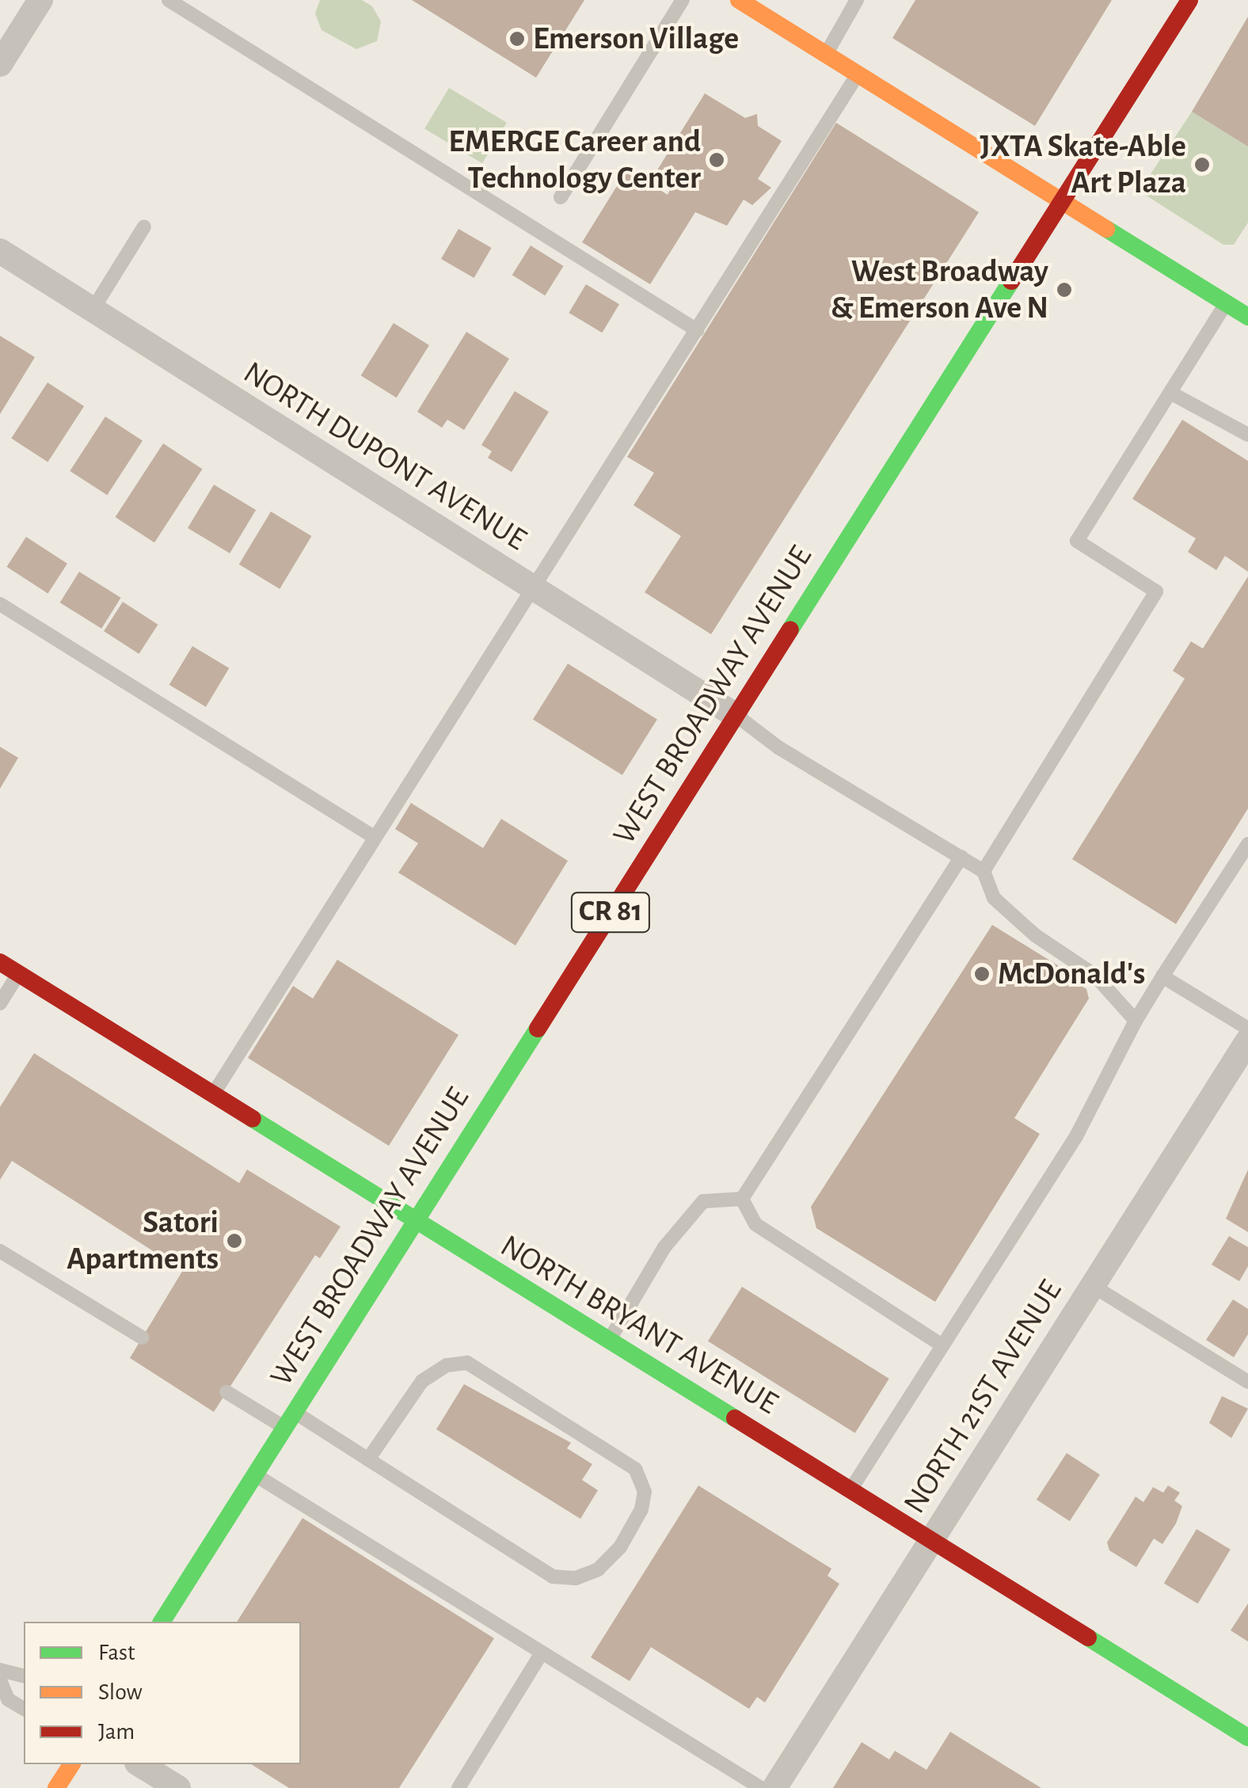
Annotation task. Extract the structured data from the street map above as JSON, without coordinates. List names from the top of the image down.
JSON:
{
  "streets": {
    "street": [
      "NORTH DUPONT AVENUE",
      "WEST BROADWAY AVENUE",
      "CR 81",
      "NORTH BRYANT AVENUE",
      "NORTH 21ST AVENUE"
    ]
  },
  "crossings": [
    ["NORTH DUPONT AVENUE", "WEST BROADWAY AVENUE"],
    ["WEST BROADWAY AVENUE", "NORTH BRYANT AVENUE"],
    ["NORTH BRYANT AVENUE", "NORTH 21ST AVENUE"]
  ],
  "places": [
    "Emerson Village",
    "EMERGE Career and Technology Center",
    "JXTA Skate-Able Art Plaza",
    "West Broadway & Emerson Ave N",
    "McDonald's",
    "Satori Apartments"
  ],
  "legend": ["Fast", "Slow", "Jam"]
}
